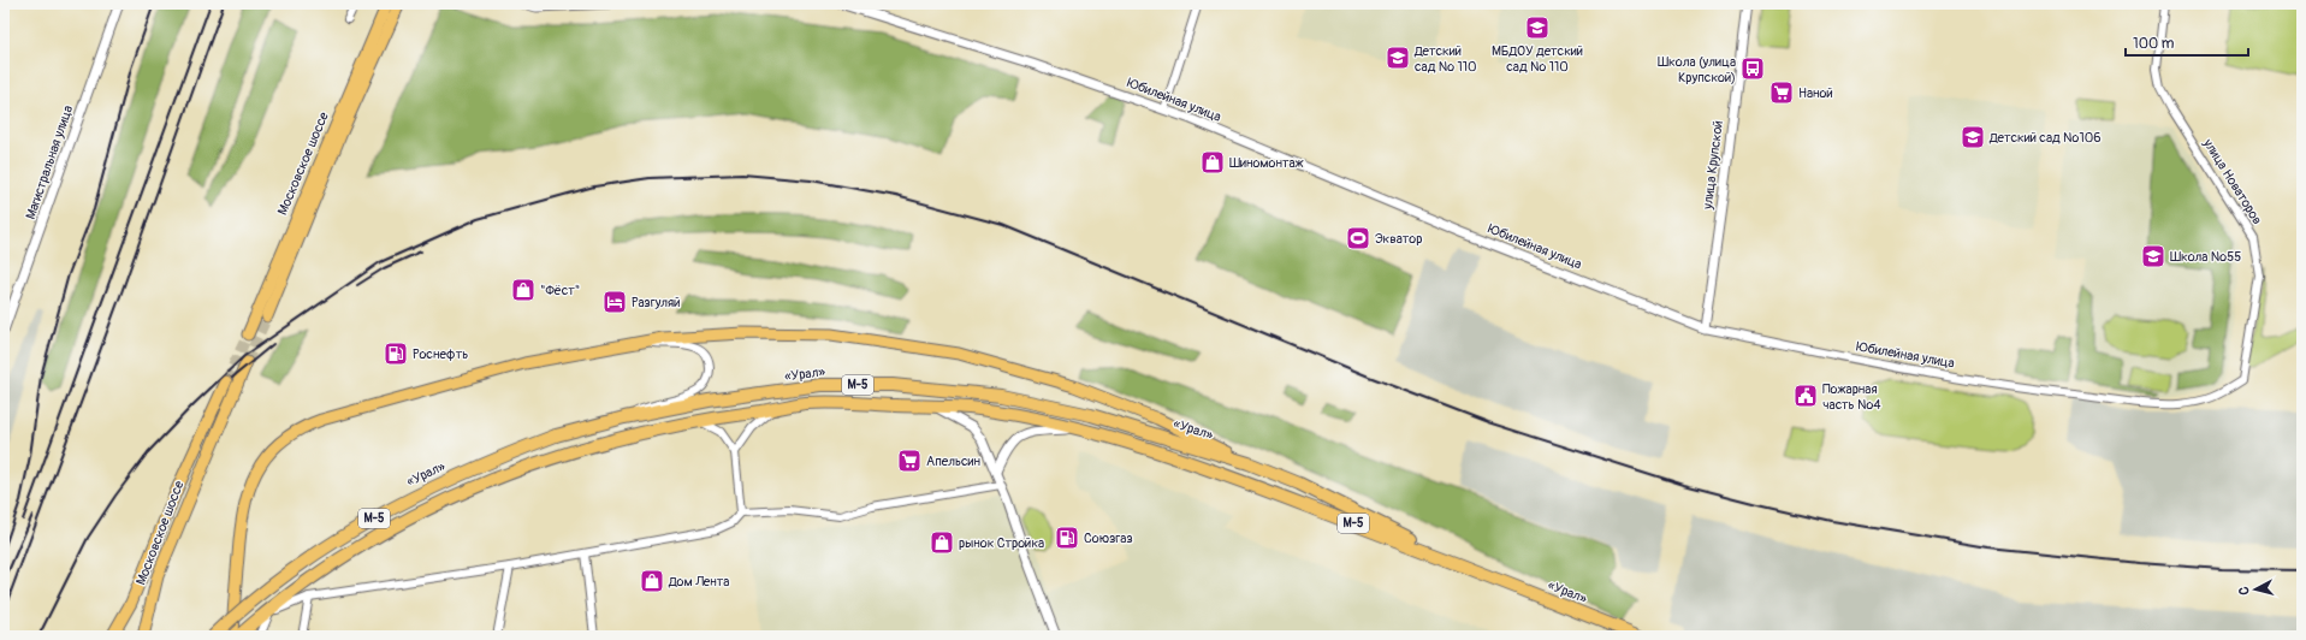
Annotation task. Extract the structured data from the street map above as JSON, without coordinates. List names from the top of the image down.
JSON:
{
  "streets": {
    "highway": ["«Урал»", "М-5"],
    "main road": ["Московское шоссе"],
    "street": [
      "Юбилейная улица",
      "Магистральная улица",
      "улица Крупской",
      "улица Новаторов"
    ]
  },
  "crossings": [
    ["Юбилейная улица", "улица Крупской"],
    ["Юбилейная улица", "улица Новаторов"]
  ],
  "places": {
    "school or university": [
      "МБДОУ детский сад № 110",
      "Детский сад № 110",
      "Детский сад №106",
      "Школа №55"
    ],
    "bus stop": ["Школа (улица Крупской)"],
    "supermarket": ["Наной", "Апельсин"],
    "shop": [
      "Шиномонтаж",
      "\"Фёст\"",
      "рынок Стройка",
      "Дом Лента"
    ],
    "sports": ["Экватор"],
    "hotel": ["Разгуляй"],
    "fuel station": ["Роснефть", "Союзгаз"],
    "public building": ["Пожарная часть №4"]
  },
  "scale_bar": "100 m",
  "north": "left"
}
